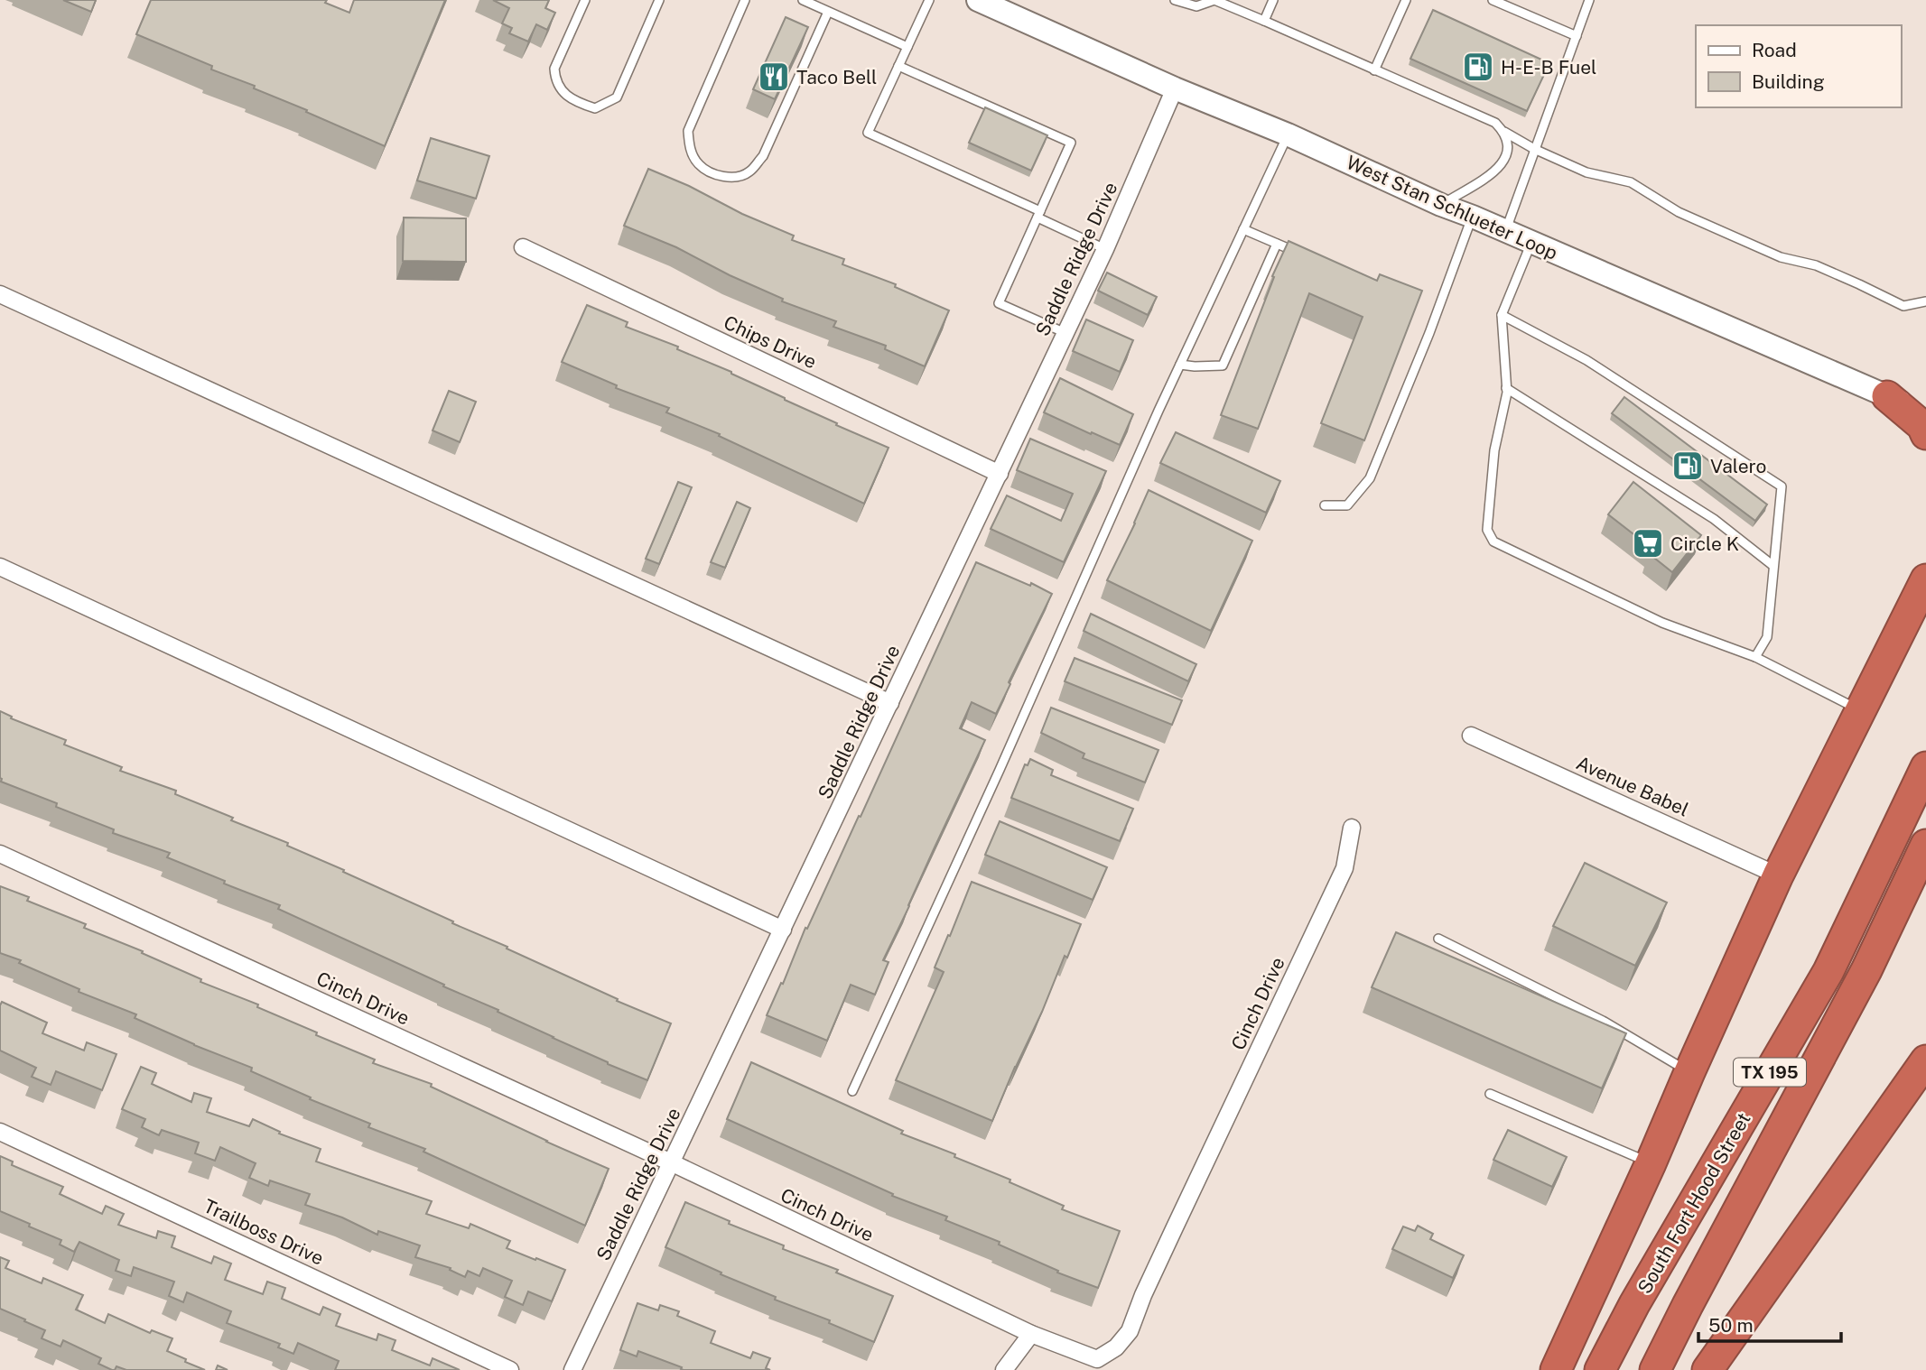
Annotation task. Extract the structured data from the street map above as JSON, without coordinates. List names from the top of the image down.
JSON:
{
  "streets": {
    "highway": ["TX 195", "South Fort Hood Street"],
    "main road": ["West Stan Schlueter Loop"],
    "street": [
      "Saddle Ridge Drive",
      "Chips Drive",
      "Avenue Babel",
      "Cinch Drive",
      "Trailboss Drive"
    ]
  },
  "crossings": [
    ["West Stan Schlueter Loop", "Saddle Ridge Drive"],
    ["Saddle Ridge Drive", "Chips Drive"],
    ["Saddle Ridge Drive", "Cinch Drive"]
  ],
  "places": {
    "fuel station": ["H-E-B Fuel", "Valero"],
    "restaurant": ["Taco Bell"],
    "supermarket": ["Circle K"]
  },
  "legend": ["Road", "Building"],
  "scale_bar": "50 m"
}
